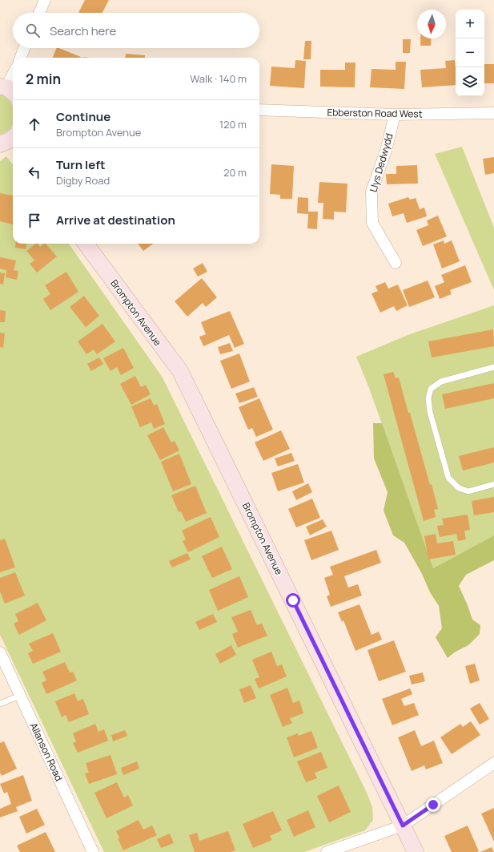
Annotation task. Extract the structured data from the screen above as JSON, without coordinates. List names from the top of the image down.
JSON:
{
  "streets": {
    "main road": ["Brompton Avenue"],
    "street": ["Ebberston Road West", "Llys Dedwydd", "Allanson Road"]
  },
  "crossings": [
    ["Ebberston Road West", "Llys Dedwydd"]
  ],
  "north": "bottom",
  "page": {
    "map_buttons": ["+", "−"],
    "search": "Search here",
    "heading": ["2 min", "Walk · 140 m"],
    "list": [
      ["Continue", "Brompton Avenue", "120 m"],
      ["Turn left", "Digby Road", "20 m"],
      "Arrive at destination"
    ]
  }
}
